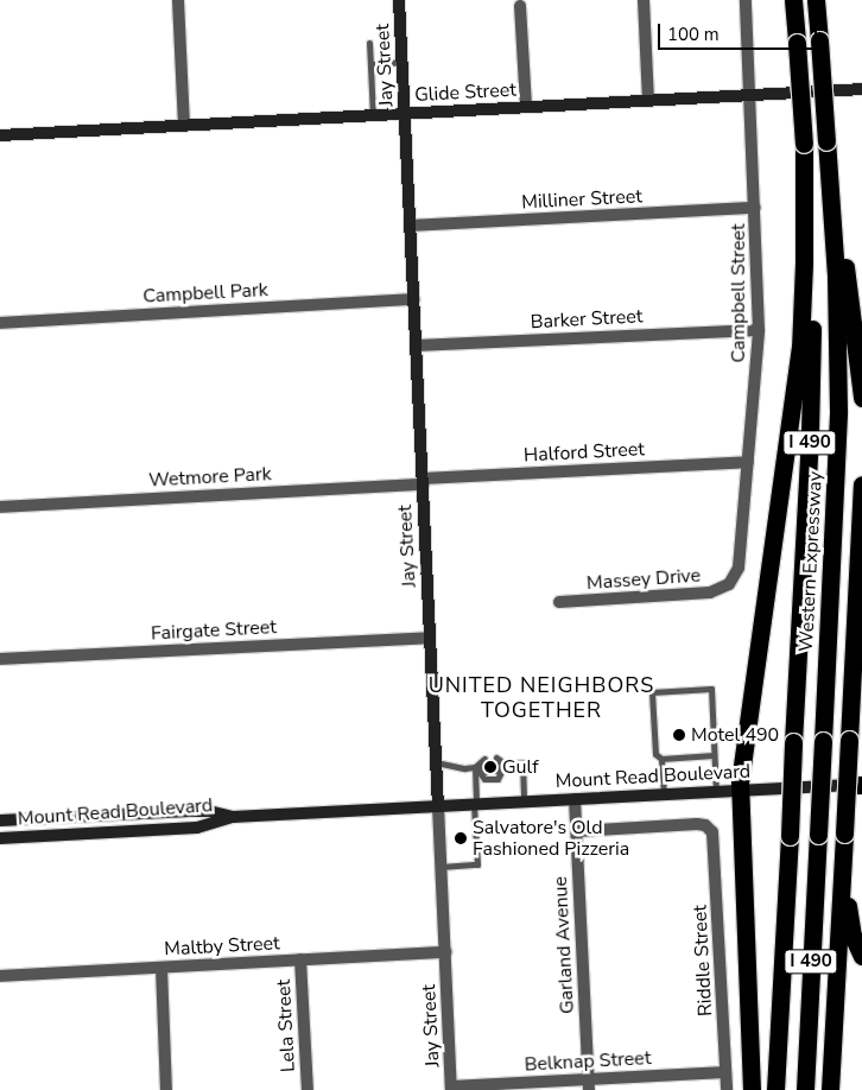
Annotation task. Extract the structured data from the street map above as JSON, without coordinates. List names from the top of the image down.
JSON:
{
  "streets": {
    "highway": ["I 490", "Western Expressway"],
    "street": [
      "Jay Street",
      "Glide Street",
      "Milliner Street",
      "Campbell Park",
      "Campbell Street",
      "Barker Street",
      "Halford Street",
      "Wetmore Park",
      "Massey Drive",
      "Fairgate Street",
      "Mount Read Boulevard",
      "Garland Avenue",
      "Maltby Street",
      "Riddle Street",
      "Lela Street",
      "Belknap Street"
    ]
  },
  "crossings": [
    ["Jay Street", "Glide Street"],
    ["Jay Street", "Milliner Street"],
    ["Jay Street", "Campbell Park"],
    ["Jay Street", "Barker Street"],
    ["Jay Street", "Halford Street"],
    ["Jay Street", "Wetmore Park"],
    ["Jay Street", "Fairgate Street"],
    ["Jay Street", "Mount Read Boulevard"],
    ["Jay Street", "Maltby Street"],
    ["Jay Street", "Belknap Street"],
    ["Glide Street", "Campbell Street"],
    ["Milliner Street", "Campbell Street"],
    ["Campbell Street", "Barker Street"],
    ["Campbell Street", "Halford Street"],
    ["Campbell Street", "Massey Drive"],
    ["Halford Street", "Wetmore Park"],
    ["Mount Read Boulevard", "Garland Avenue"],
    ["Garland Avenue", "Riddle Street"],
    ["Garland Avenue", "Belknap Street"],
    ["Maltby Street", "Lela Street"],
    ["Riddle Street", "Belknap Street"]
  ],
  "districts": ["UNITED NEIGHBORS TOGETHER"],
  "places": ["Motel 490", "Gulf", "Salvatore's Old Fashioned Pizzeria"],
  "scale_bar": "100 m"
}
